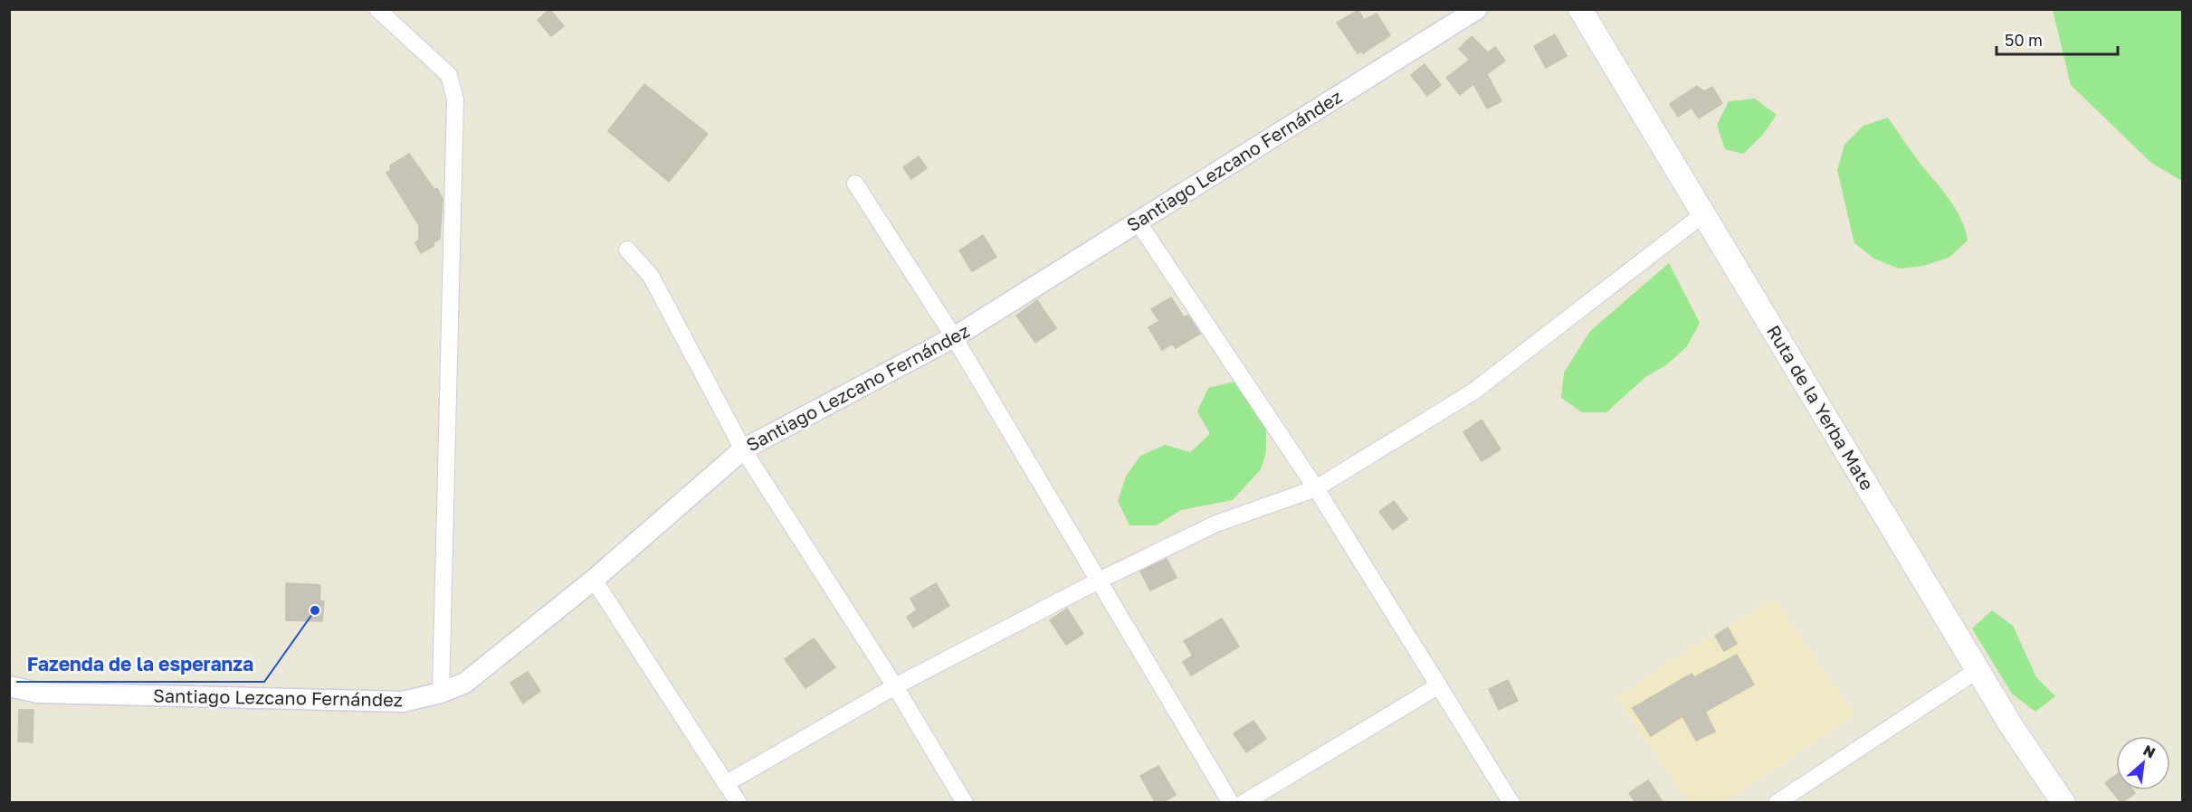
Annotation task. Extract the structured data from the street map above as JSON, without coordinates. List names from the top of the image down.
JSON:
{
  "streets": {
    "main road": ["Ruta de la Yerba Mate"],
    "street": ["Santiago Lezcano Fernández"]
  },
  "places": ["Fazenda de la esperanza"],
  "scale_bar": "50 m",
  "north": "top right"
}
